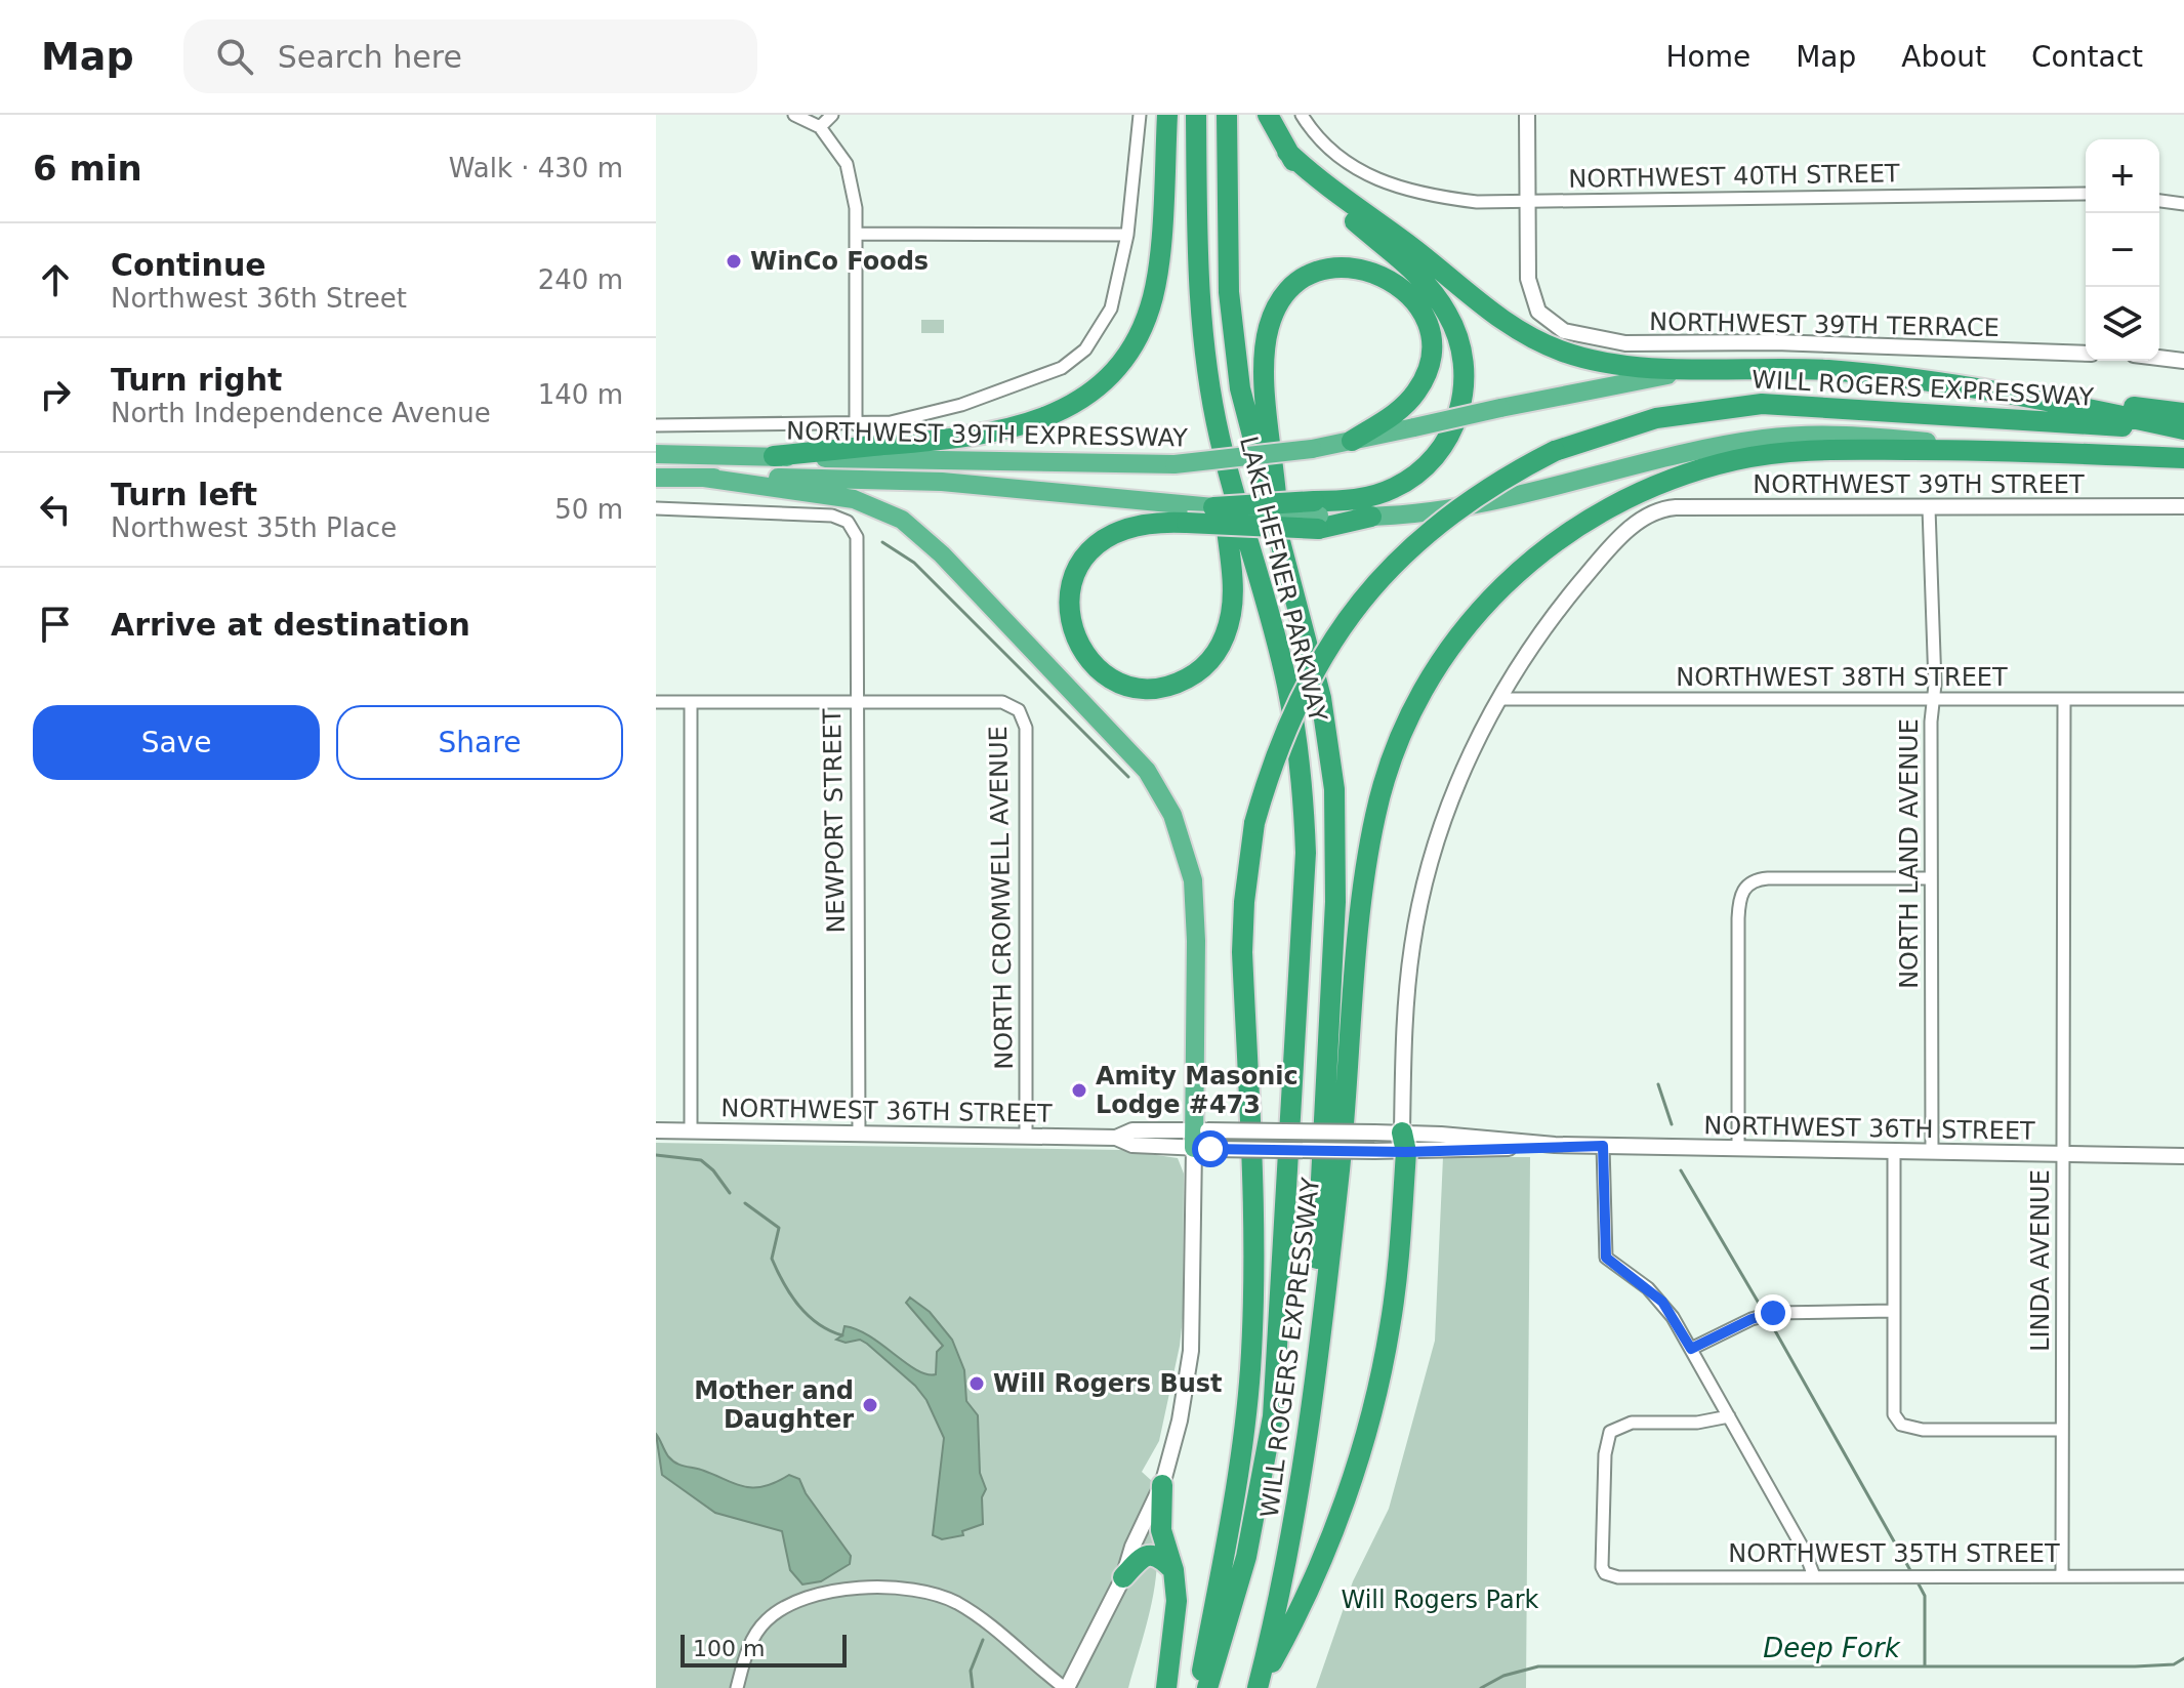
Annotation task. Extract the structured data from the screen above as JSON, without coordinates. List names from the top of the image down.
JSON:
{
  "streets": {
    "highway": ["WILL ROGERS EXPRESSWAY", "NORTHWEST 39TH EXPRESSWAY", "LAKE HEFNER PARKWAY"],
    "main road": ["NORTHWEST 39TH TERRACE", "NORTHWEST 39TH STREET", "NORTHWEST 36TH STREET"],
    "street": [
      "NORTHWEST 40TH STREET",
      "NORTHWEST 38TH STREET",
      "NEWPORT STREET",
      "NORTH LAND AVENUE",
      "NORTH CROMWELL AVENUE",
      "LINDA AVENUE",
      "NORTHWEST 35TH STREET"
    ]
  },
  "crossings": [
    ["NORTHWEST 40TH STREET", "NORTHWEST 39TH TERRACE"],
    ["WILL ROGERS EXPRESSWAY", "LAKE HEFNER PARKWAY"],
    ["NORTHWEST 39TH STREET", "NORTHWEST 38TH STREET"],
    ["NORTHWEST 39TH STREET", "NORTH LAND AVENUE"],
    ["NORTHWEST 38TH STREET", "NORTH LAND AVENUE"],
    ["NORTHWEST 38TH STREET", "LINDA AVENUE"],
    ["NEWPORT STREET", "NORTH CROMWELL AVENUE"],
    ["NEWPORT STREET", "NORTHWEST 36TH STREET"],
    ["NORTH LAND AVENUE", "NORTHWEST 36TH STREET"],
    ["NORTH CROMWELL AVENUE", "NORTHWEST 36TH STREET"],
    ["NORTHWEST 36TH STREET", "LINDA AVENUE"],
    ["LINDA AVENUE", "NORTHWEST 35TH STREET"]
  ],
  "water": ["Deep Fork"],
  "parks": ["Will Rogers Park"],
  "places": [
    "WinCo Foods",
    "Amity Masonic Lodge #473",
    "Will Rogers Bust",
    "Mother and Daughter"
  ],
  "scale_bar": "100 m",
  "page": {
    "header": "Map",
    "search": "Search here",
    "nav": [
      "Home",
      "Map",
      "About",
      "Contact"
    ],
    "heading": ["6 min", "Walk · 430 m"],
    "map_buttons": ["+", "−"],
    "list": [
      ["Continue", "Northwest 36th Street", "240 m"],
      ["Turn right", "North Independence Avenue", "140 m"],
      ["Turn left", "Northwest 35th Place", "50 m"],
      "Arrive at destination"
    ],
    "buttons": ["Save", "Share"],
    "scale": "100 m"
  }
}
